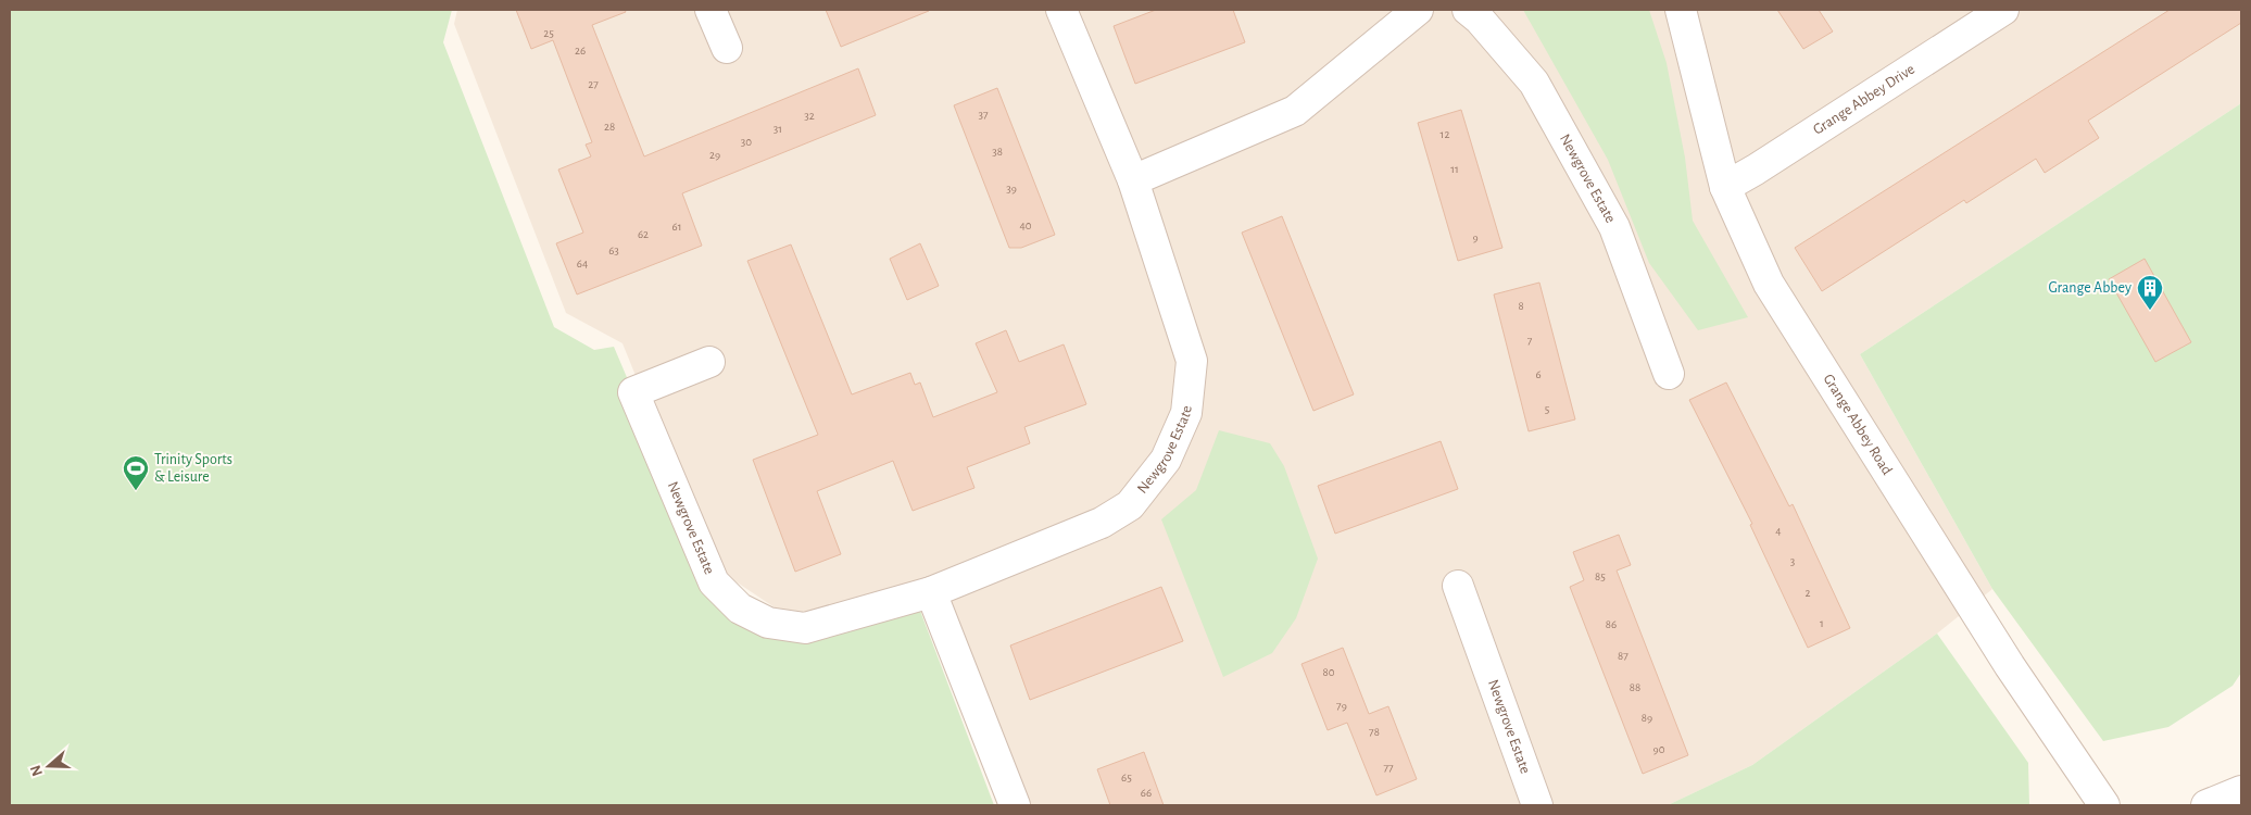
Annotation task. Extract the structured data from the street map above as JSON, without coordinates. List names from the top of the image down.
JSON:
{
  "streets": {
    "street": ["Grange Abbey Drive", "Newgrove Estate", "Grange Abbey Road"]
  },
  "crossings": [
    ["Grange Abbey Drive", "Grange Abbey Road"]
  ],
  "places": {
    "building": ["Grange Abbey"],
    "sports": ["Trinity Sports & Leisure"]
  },
  "house_numbers": [
    "25",
    "26",
    "27",
    "37",
    "32",
    "28",
    "31",
    "12",
    "30",
    "38",
    "29",
    "11",
    "39",
    "40",
    "61",
    "62",
    "9",
    "63",
    "64",
    "8",
    "7",
    "6",
    "5",
    "4",
    "3",
    "85",
    "2",
    "1",
    "86",
    "87",
    "80",
    "88",
    "79",
    "89",
    "78",
    "90",
    "77",
    "65",
    "66"
  ],
  "north": "left"
}
